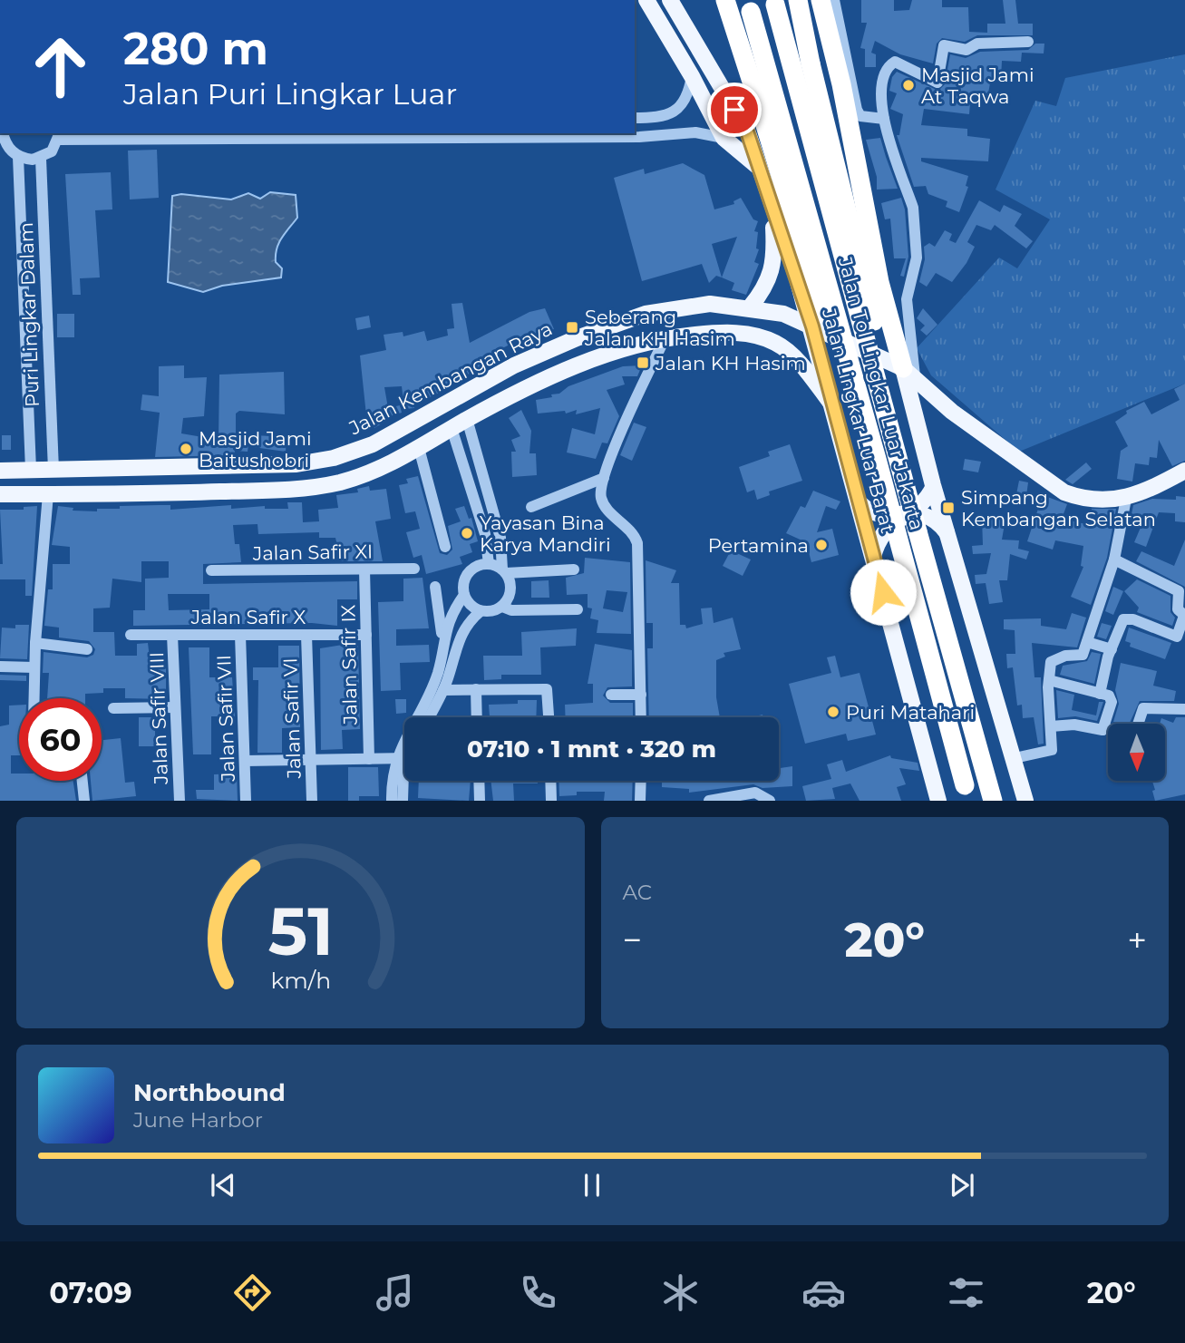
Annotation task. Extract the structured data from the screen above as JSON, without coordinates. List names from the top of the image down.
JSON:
{
  "streets": {
    "highway": ["Jalan Tol Lingkar Luar Jakarta"],
    "main road": ["Jalan Kembangan Raya", "Jalan Lingkar Luar Barat"],
    "street": [
      "Puri Lingkar Dalam",
      "Jalan Safir XI",
      "Jalan Safir X",
      "Jalan Safir IX",
      "Jalan Safir VIII",
      "Jalan Safir VII",
      "Jalan Safir VI"
    ]
  },
  "crossings": [
    ["Puri Lingkar Dalam", "Jalan Kembangan Raya"],
    ["Jalan Kembangan Raya", "Jalan Lingkar Luar Barat"],
    ["Jalan Safir XI", "Jalan Safir IX"],
    ["Jalan Safir X", "Jalan Safir IX"],
    ["Jalan Safir X", "Jalan Safir VIII"],
    ["Jalan Safir X", "Jalan Safir VII"],
    ["Jalan Safir X", "Jalan Safir VI"]
  ],
  "places": {
    "other": [
      "Masjid Jami At Taqwa",
      "Masjid Jami Baitushobri",
      "Yayasan Bina Karya Mandiri",
      "Pertamina",
      "Puri Matahari"
    ],
    "transit": ["Seberang Jalan KH Hasim", "Jalan KH Hasim", "Simpang Kembangan Selatan"]
  },
  "north": "bottom",
  "page": {
    "turn": ["280 m", "Jalan Puri Lingkar Luar"],
    "limit": "60",
    "trip": "07:10 · 1 mnt · 320 m",
    "tile": "AC",
    "heat": ["−", "20°", "+"],
    "song": ["Northbound", "June Harbor"],
    "tabs": ["07:09", "20°"],
    "gauge": ["51", "km/h"]
  }
}
